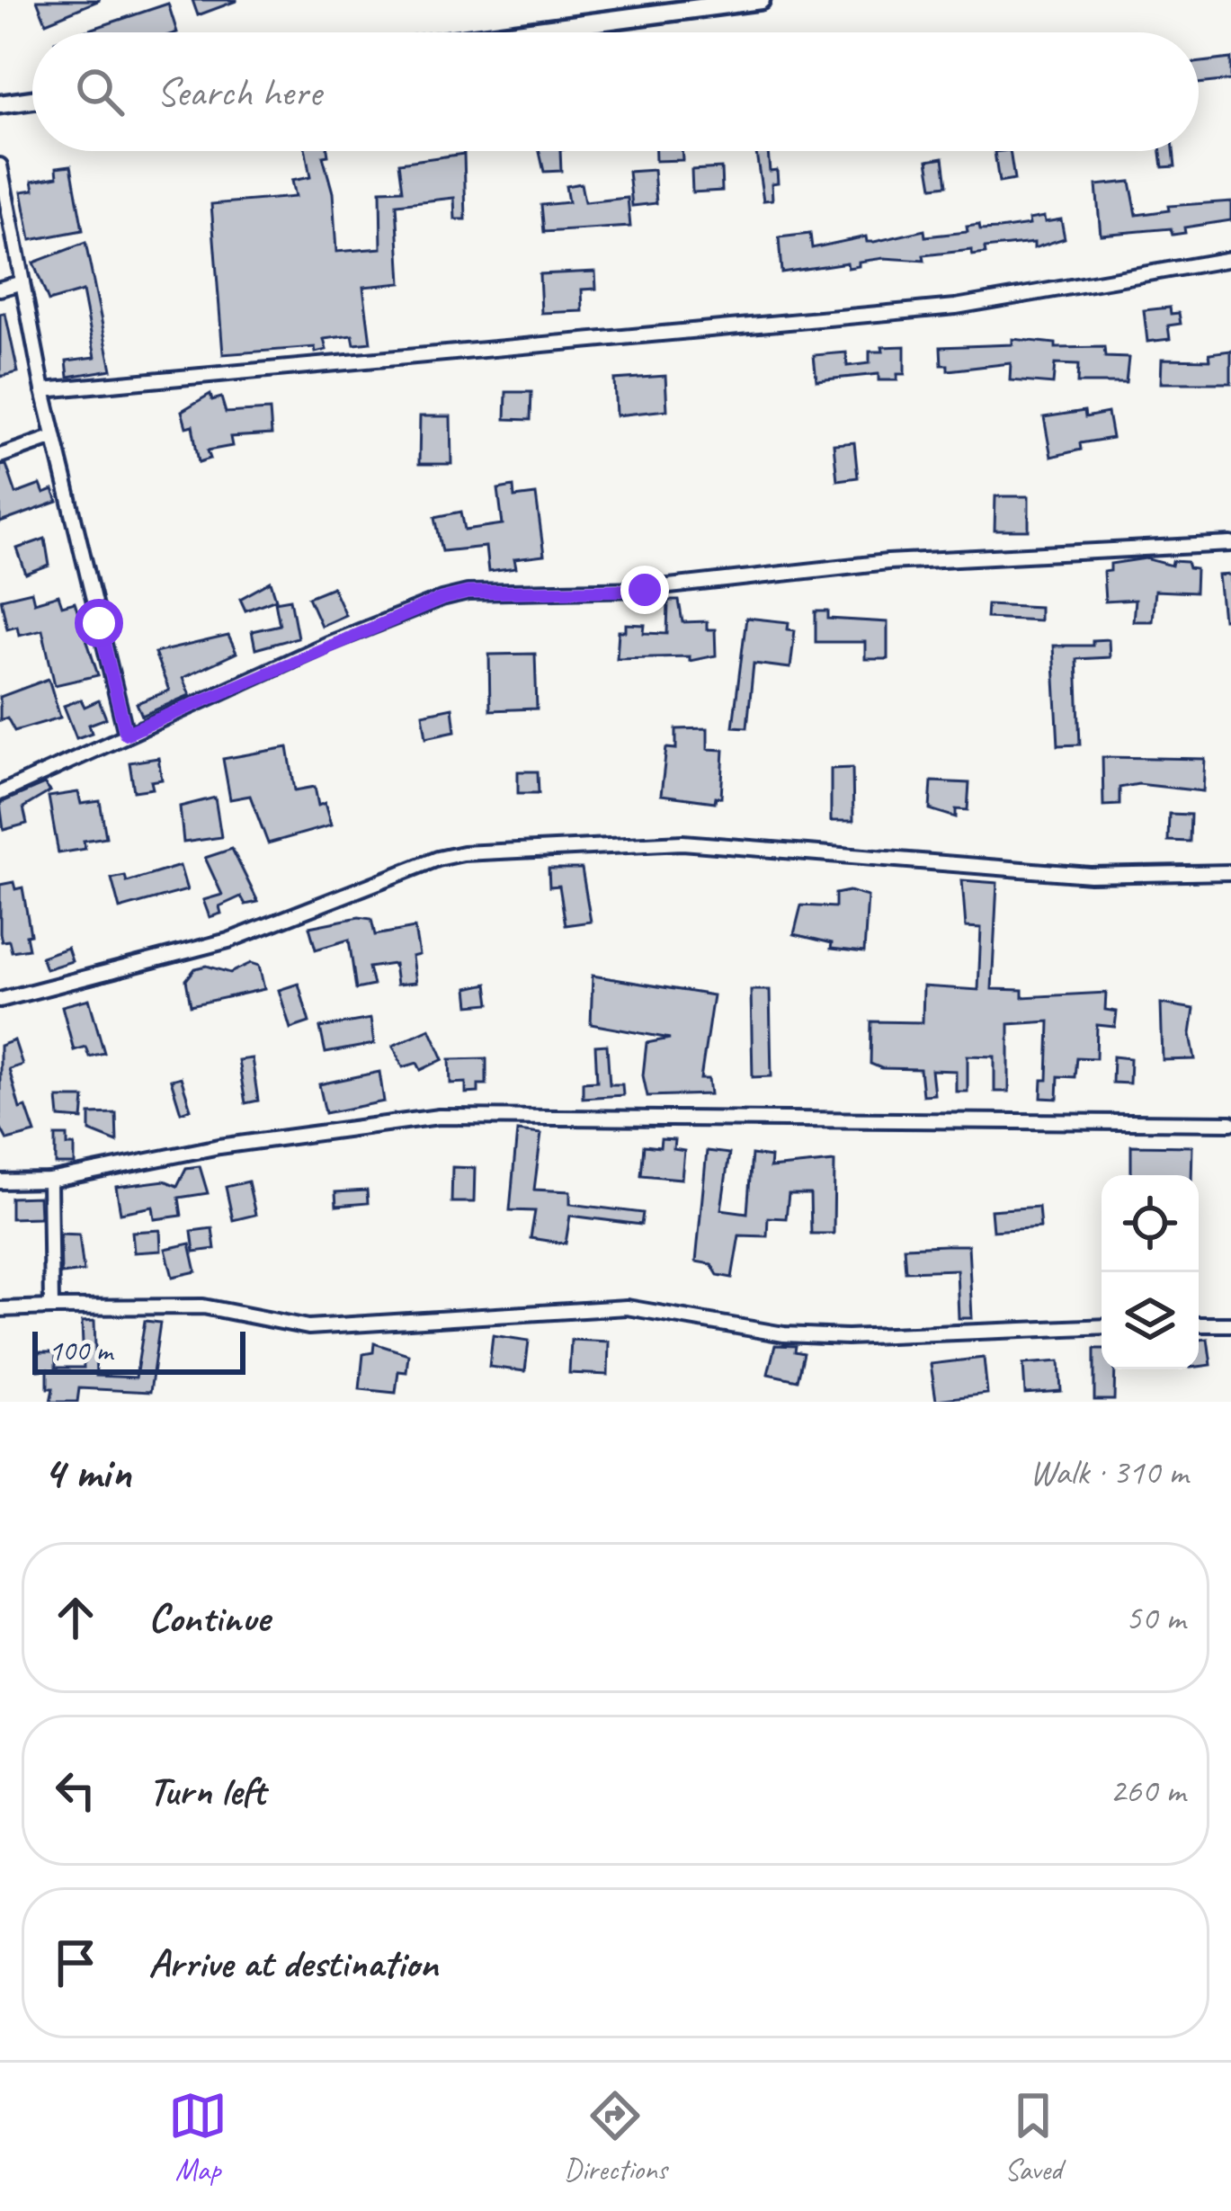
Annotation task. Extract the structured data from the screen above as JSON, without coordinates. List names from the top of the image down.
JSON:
{
  "scale_bar": "100 m",
  "page": {
    "search": "Search here",
    "scale": "100 m",
    "heading": ["4 min", "Walk · 310 m"],
    "list": [
      ["Continue", "50 m"],
      ["Turn left", "260 m"],
      "Arrive at destination"
    ],
    "nav": ["Map", "Directions", "Saved"]
  }
}
